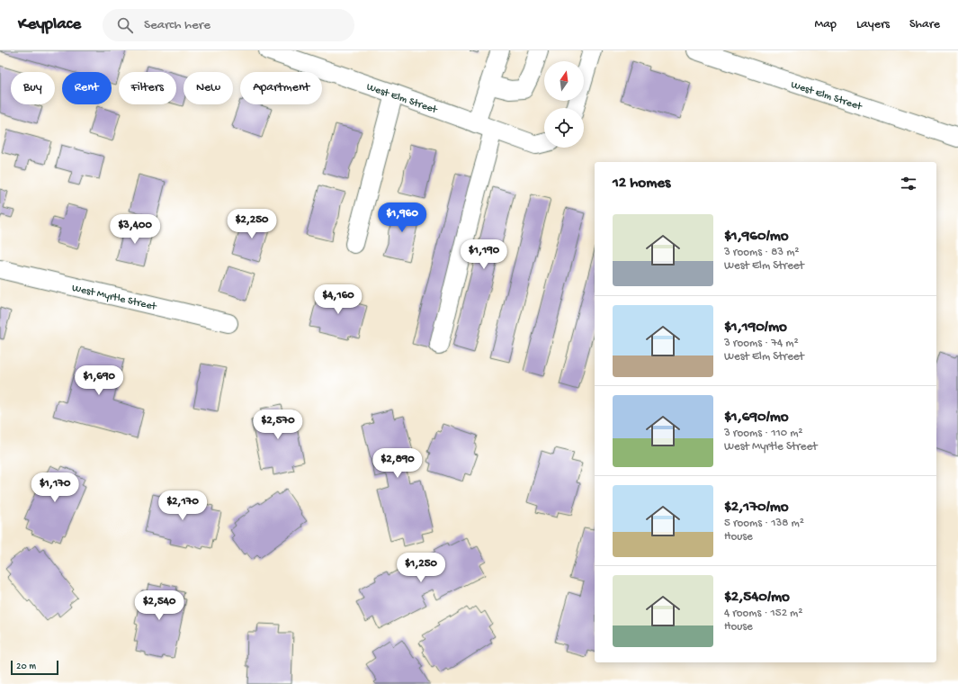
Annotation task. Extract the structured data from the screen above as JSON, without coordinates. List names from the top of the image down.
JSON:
{
  "streets": {
    "street": ["West Elm Street", "West Myrtle Street"]
  },
  "scale_bar": "20 m",
  "north": "top",
  "page": {
    "header": "Keyplace",
    "search": "Search here",
    "nav": ["Map", "Layers", "Share"],
    "chip": [
      "Buy",
      "Rent",
      "Filters",
      "New",
      "Apartment"
    ],
    "heading": "12 homes",
    "price": [
      "$1,960",
      "$2,250",
      "$3,400",
      "$1,190",
      "$4,160",
      "$1,690",
      "$2,570",
      "$2,890",
      "$1,170",
      "$2,170",
      "$1,250",
      "$2,540"
    ],
    "list": [
      {
        "name": "$1,960/mo",
        "note": "3 rooms · 83 m² · West Elm Street"
      },
      {
        "name": "$1,190/mo",
        "note": "3 rooms · 74 m² · West Elm Street"
      },
      {
        "name": "$1,690/mo",
        "note": "3 rooms · 110 m² · West Myrtle Street"
      },
      {
        "name": "$2,170/mo",
        "note": "5 rooms · 138 m² · House"
      },
      {
        "name": "$2,540/mo",
        "note": "4 rooms · 152 m² · House"
      }
    ],
    "scale": "20 m"
  }
}
